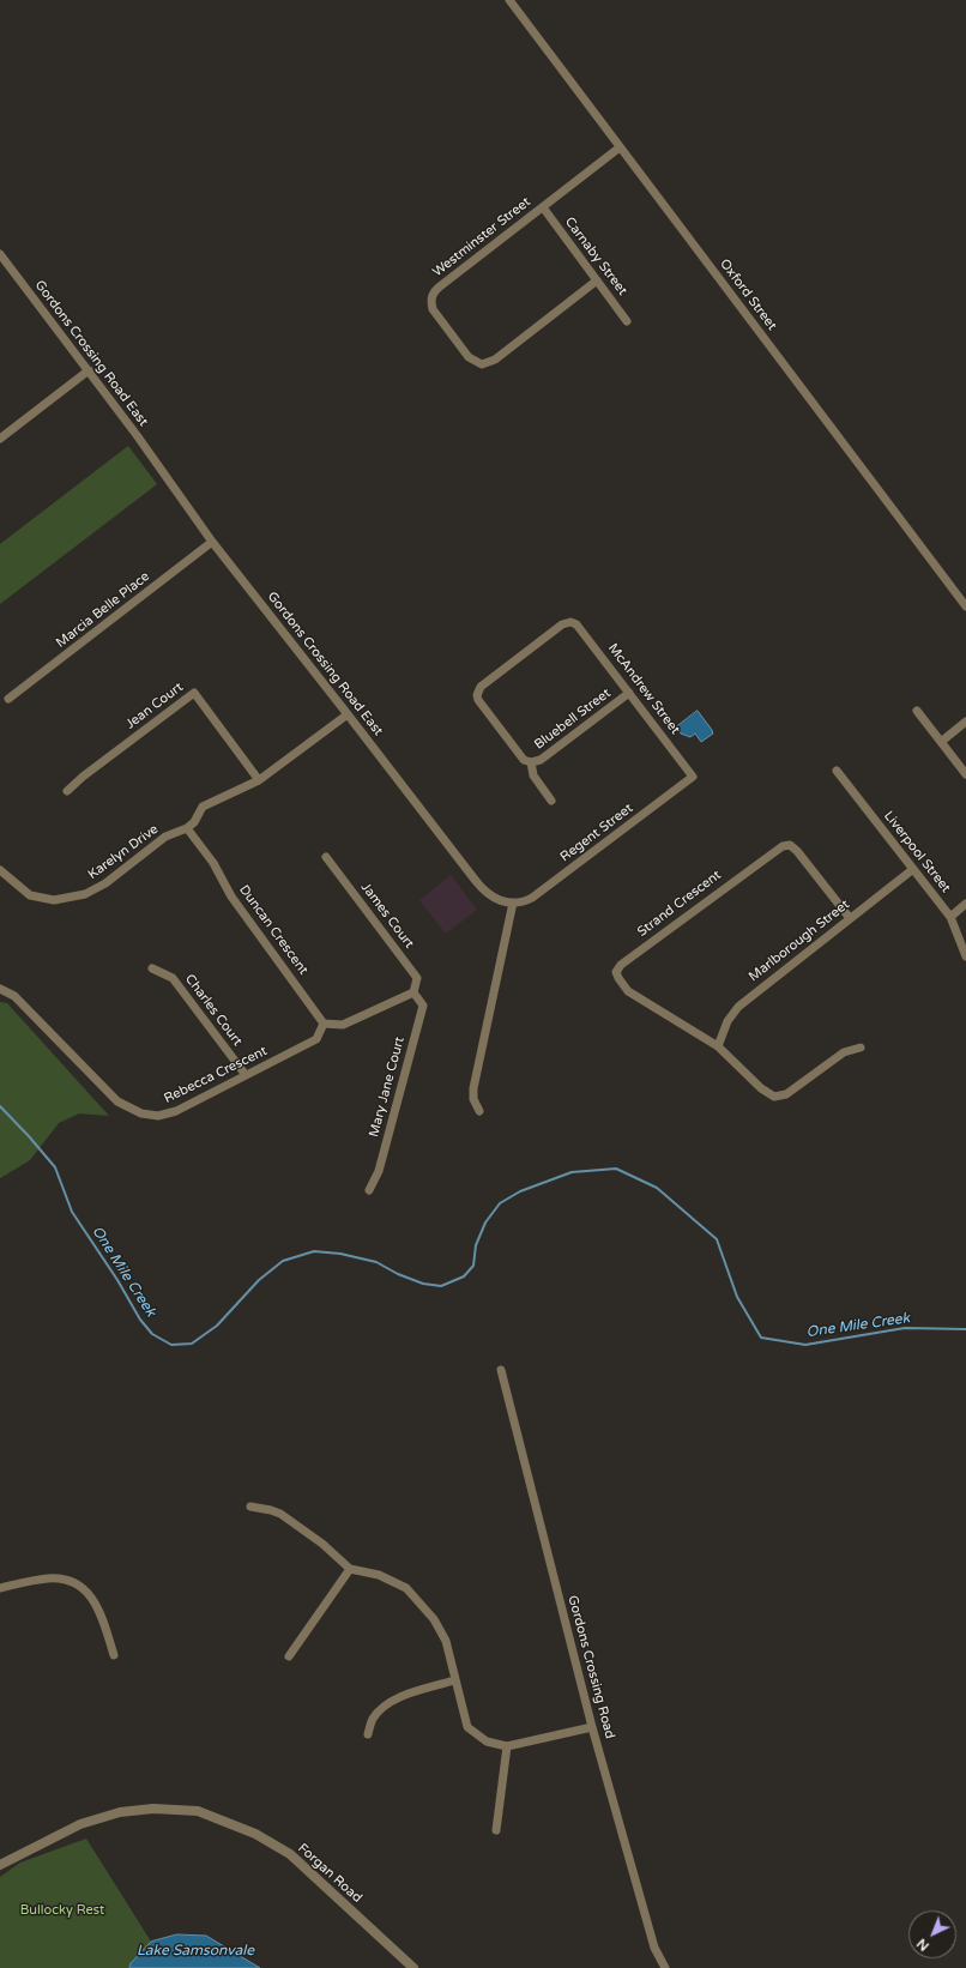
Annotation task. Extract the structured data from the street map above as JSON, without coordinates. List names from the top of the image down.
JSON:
{
  "streets": {
    "street": [
      "Westminster Street",
      "Carnaby Street",
      "Oxford Street",
      "Gordons Crossing Road East",
      "Marcia Belle Place",
      "McAndrew Street",
      "Jean Court",
      "Bluebell Street",
      "Regent Street",
      "Karelyn Drive",
      "Liverpool Street",
      "Strand Crescent",
      "James Court",
      "Duncan Crescent",
      "Marlborough Street",
      "Charles Court",
      "Rebecca Crescent",
      "Mary Jane Court",
      "Gordons Crossing Road",
      "Forgan Road"
    ]
  },
  "crossings": [
    ["Westminster Street", "Carnaby Street"],
    ["Westminster Street", "Oxford Street"],
    ["Gordons Crossing Road East", "Marcia Belle Place"],
    ["Gordons Crossing Road East", "Regent Street"],
    ["McAndrew Street", "Bluebell Street"],
    ["McAndrew Street", "Regent Street"],
    ["Karelyn Drive", "Duncan Crescent"],
    ["Liverpool Street", "Marlborough Street"],
    ["Strand Crescent", "Marlborough Street"],
    ["James Court", "Mary Jane Court"],
    ["Duncan Crescent", "Rebecca Crescent"],
    ["Charles Court", "Rebecca Crescent"]
  ],
  "water": ["One Mile Creek", "Lake Samsonvale"],
  "parks": ["Bullocky Rest"],
  "north": "bottom left"
}
